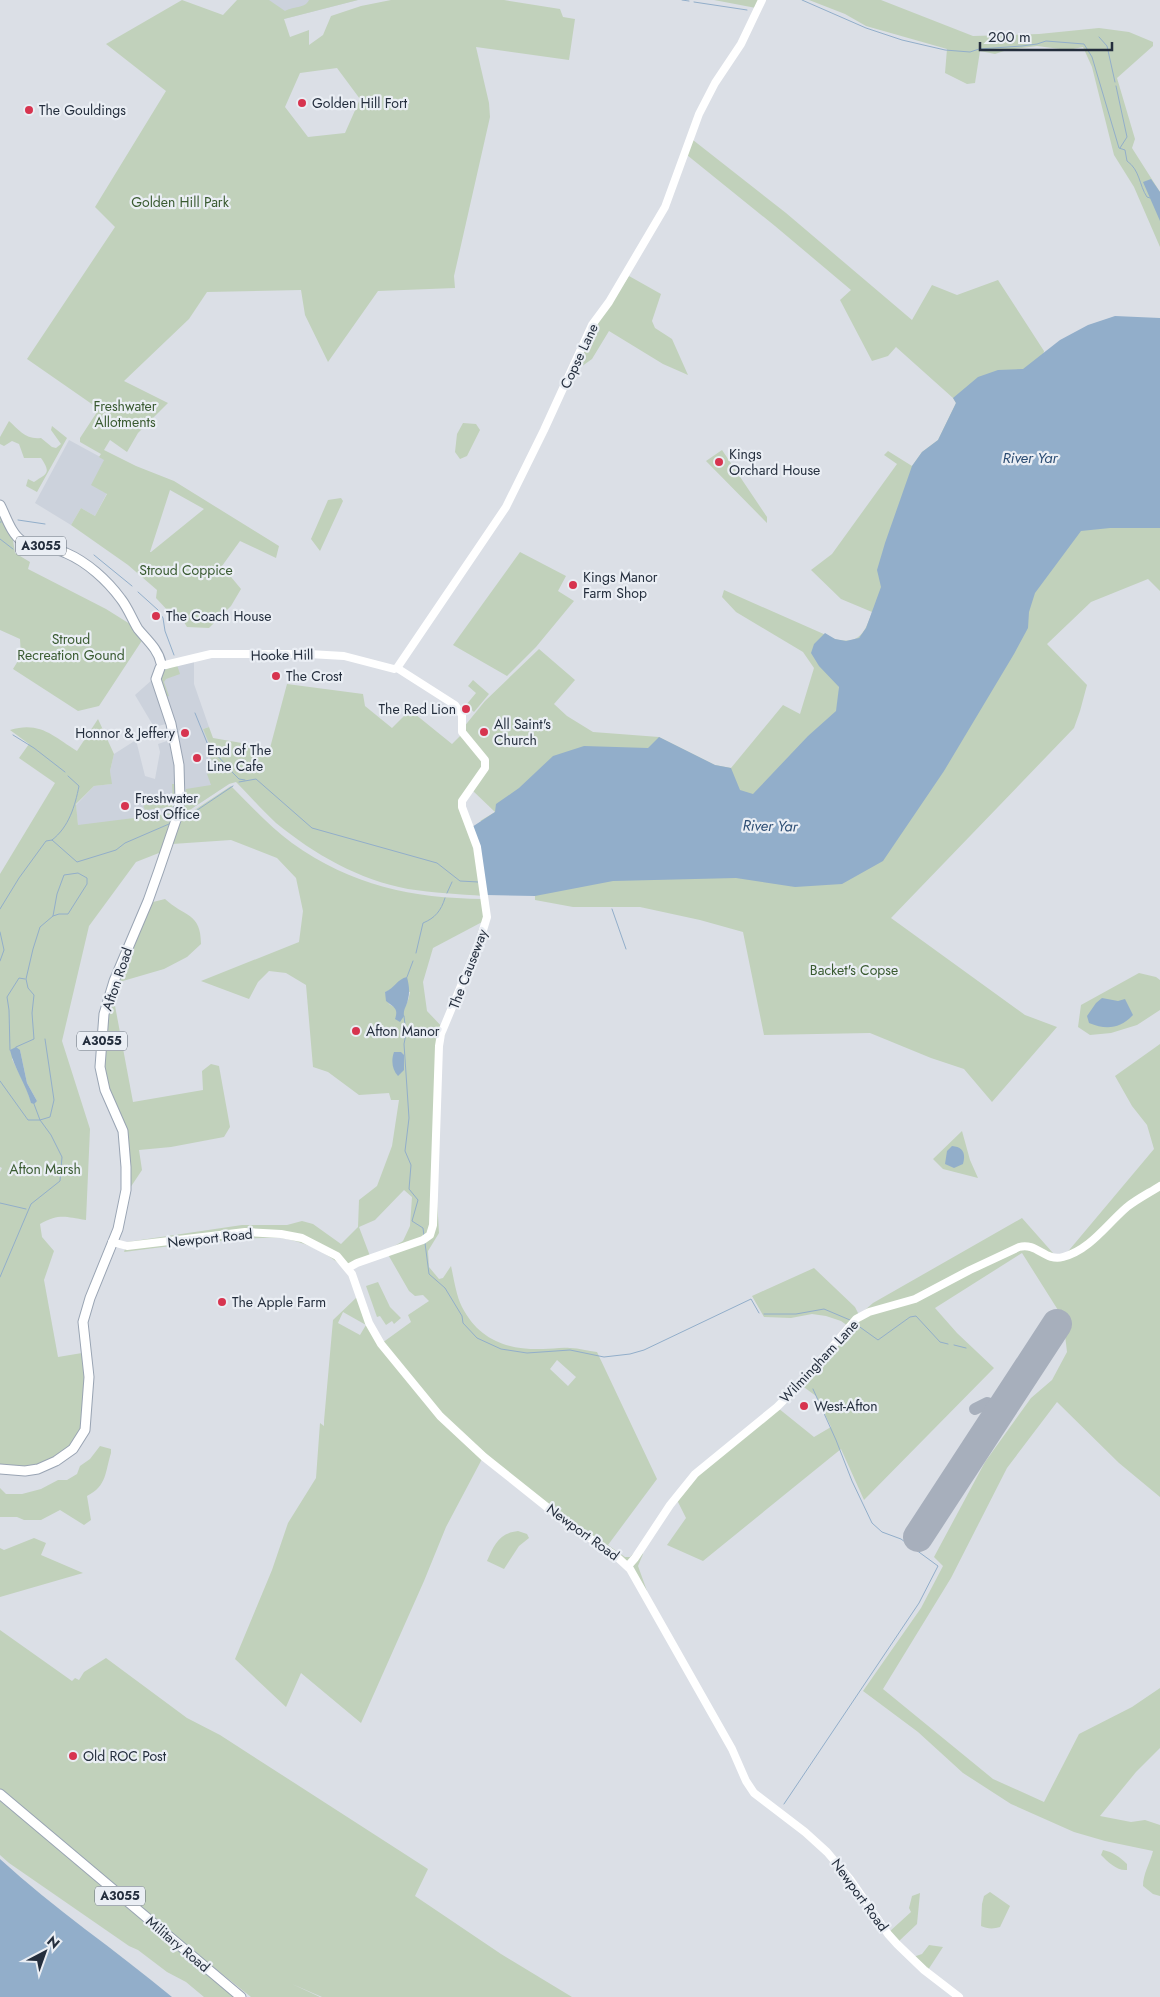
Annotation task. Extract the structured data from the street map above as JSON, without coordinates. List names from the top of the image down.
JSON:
{
  "streets": {
    "main road": ["A3055", "Afton Road", "Military Road"],
    "street": [
      "Copse Lane",
      "Hooke Hill",
      "The Causeway",
      "Newport Road",
      "Wilmingham Lane"
    ]
  },
  "crossings": [
    ["Copse Lane", "Hooke Hill"],
    ["Copse Lane", "The Causeway"],
    ["A3055", "Hooke Hill"],
    ["A3055", "Afton Road"],
    ["Hooke Hill", "The Causeway"],
    ["Hooke Hill", "Afton Road"],
    ["The Causeway", "Newport Road"],
    ["Afton Road", "Newport Road"],
    ["Newport Road", "Wilmingham Lane"]
  ],
  "water": ["River Yar"],
  "parks": [
    "Golden Hill Park",
    "Freshwater Allotments",
    "Stroud Coppice",
    "Stroud Recreation Gound",
    "Backet's Copse",
    "Afton Marsh"
  ],
  "places": [
    "Golden Hill Fort",
    "The Gouldings",
    "Kings Orchard House",
    "Kings Manor Farm Shop",
    "The Coach House",
    "The Crost",
    "The Red Lion",
    "All Saint's Church",
    "Honnor & Jeffery",
    "End of The Line Cafe",
    "Freshwater Post Office",
    "Afton Manor",
    "The Apple Farm",
    "West-Afton",
    "Old ROC Post"
  ],
  "scale_bar": "200 m",
  "north": "top right"
}
